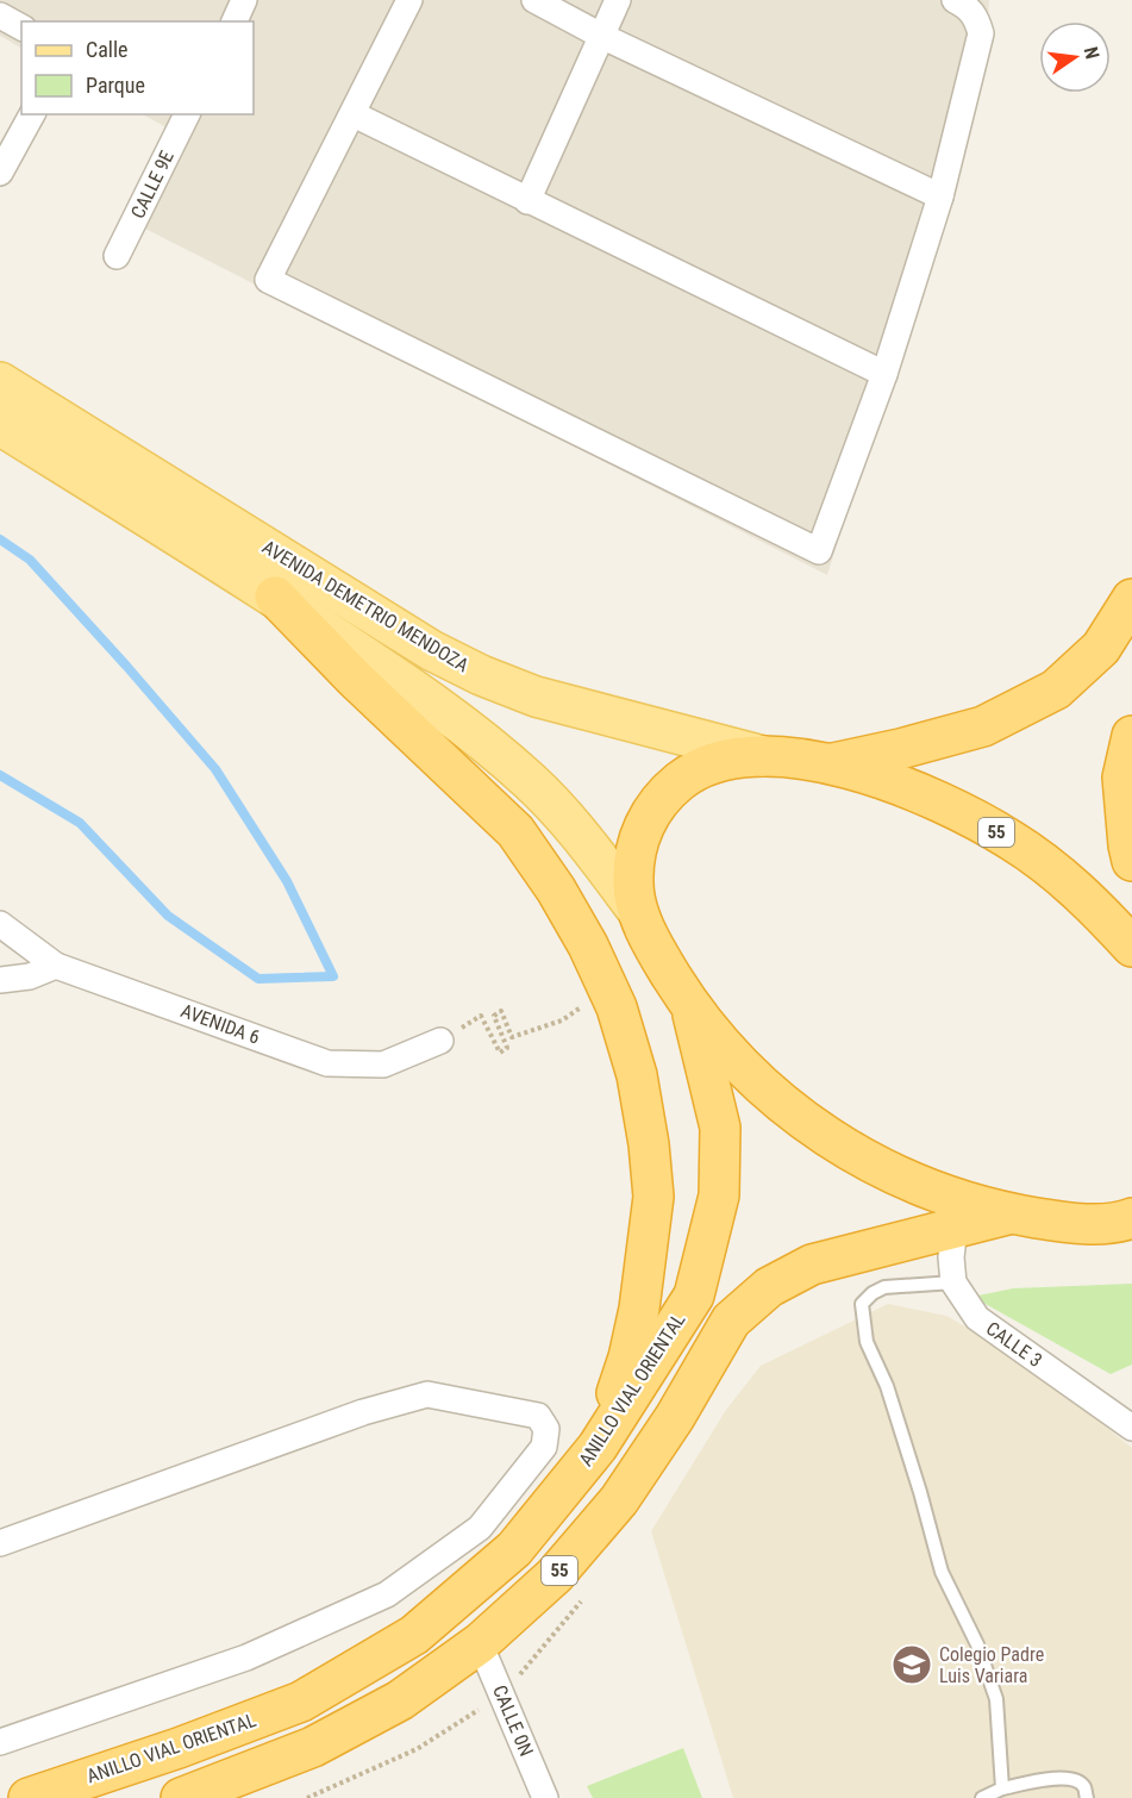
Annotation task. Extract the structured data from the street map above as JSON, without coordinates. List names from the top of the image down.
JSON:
{
  "streets": {
    "highway": ["55", "ANILLO VIAL ORIENTAL"],
    "main road": ["AVENIDA DEMETRIO MENDOZA"],
    "street": [
      "CALLE 9E",
      "AVENIDA 6",
      "CALLE 3",
      "CALLE 0N"
    ]
  },
  "crossings": [
    ["AVENIDA DEMETRIO MENDOZA", "55"],
    ["55", "ANILLO VIAL ORIENTAL"],
    ["55", "CALLE 0N"]
  ],
  "places": {
    "school or university": ["Colegio Padre Luis Variara"]
  },
  "legend": ["Calle", "Parque"],
  "north": "right"
}
